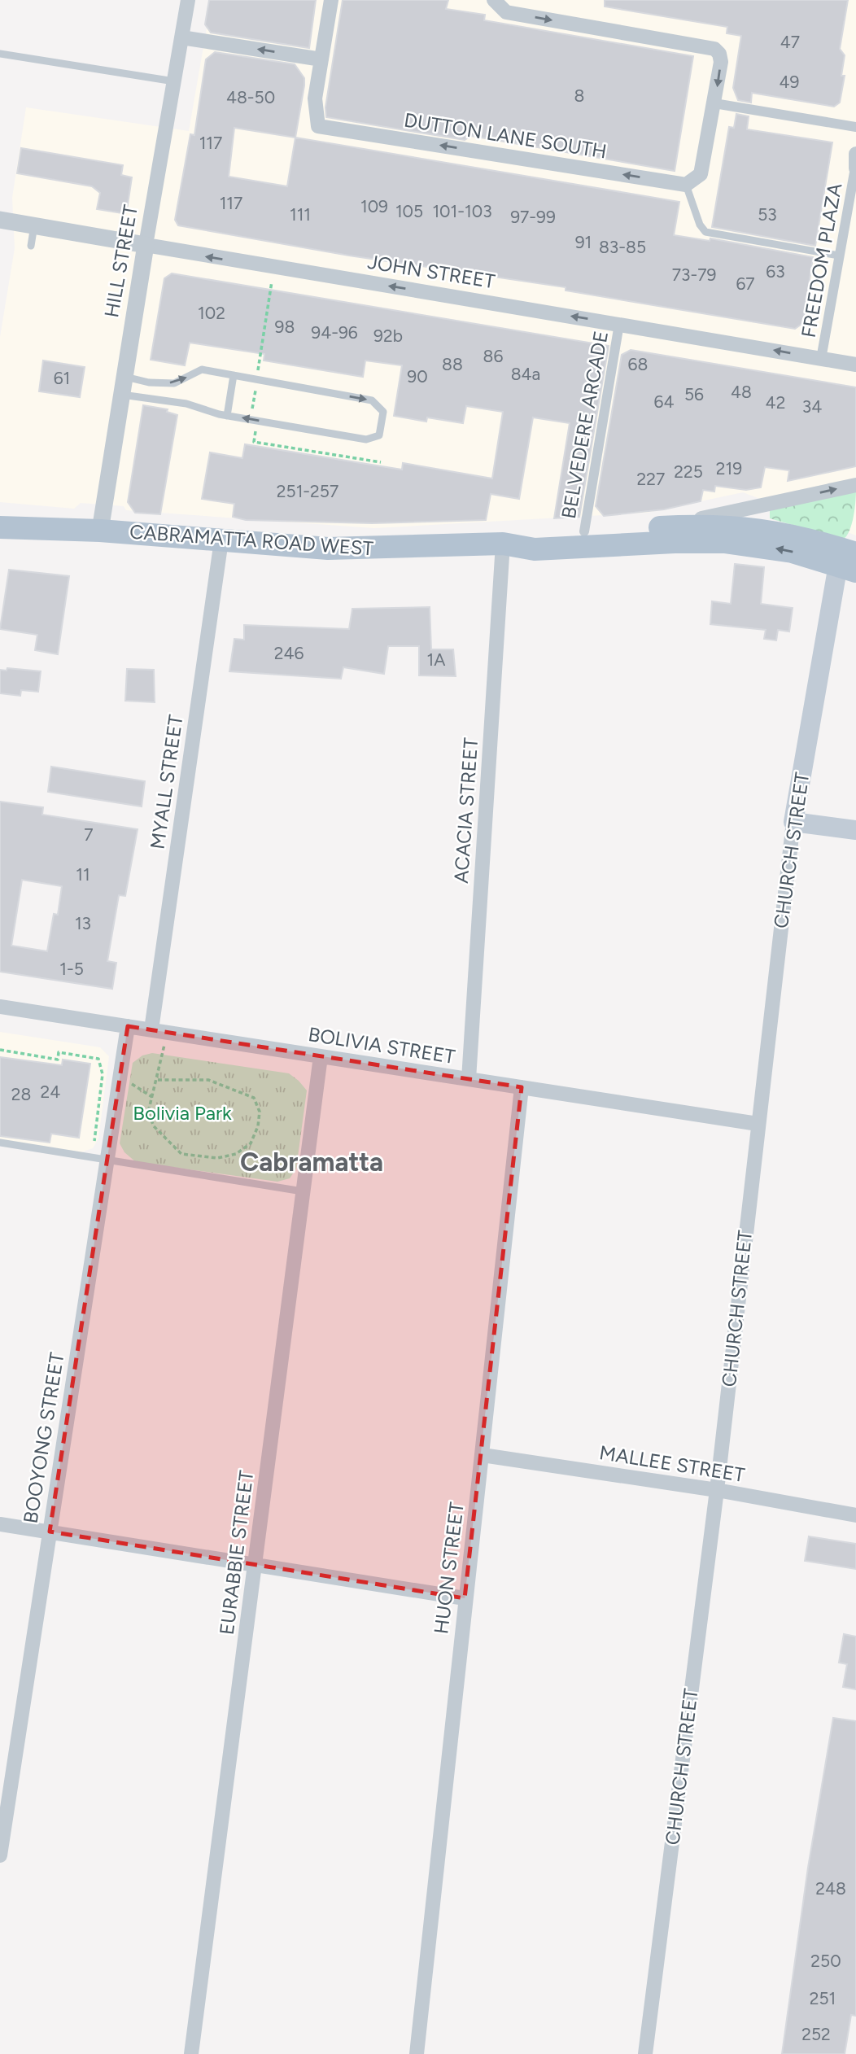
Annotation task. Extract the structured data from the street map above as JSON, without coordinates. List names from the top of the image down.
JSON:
{
  "streets": {
    "main road": ["CABRAMATTA ROAD WEST", "CHURCH STREET"],
    "street": [
      "DUTTON LANE SOUTH",
      "FREEDOM PLAZA",
      "HILL STREET",
      "JOHN STREET",
      "BELVEDERE ARCADE",
      "MYALL STREET",
      "ACACIA STREET",
      "BOLIVIA STREET",
      "BOOYONG STREET",
      "MALLEE STREET",
      "EURABBIE STREET",
      "HUON STREET"
    ]
  },
  "crossings": [
    ["FREEDOM PLAZA", "JOHN STREET"],
    ["HILL STREET", "JOHN STREET"],
    ["HILL STREET", "CABRAMATTA ROAD WEST"],
    ["JOHN STREET", "BELVEDERE ARCADE"],
    ["BELVEDERE ARCADE", "CABRAMATTA ROAD WEST"],
    ["CABRAMATTA ROAD WEST", "MYALL STREET"],
    ["CABRAMATTA ROAD WEST", "ACACIA STREET"],
    ["CABRAMATTA ROAD WEST", "CHURCH STREET"],
    ["MYALL STREET", "BOLIVIA STREET"],
    ["ACACIA STREET", "BOLIVIA STREET"],
    ["CHURCH STREET", "BOLIVIA STREET"],
    ["CHURCH STREET", "MALLEE STREET"],
    ["BOLIVIA STREET", "BOOYONG STREET"],
    ["BOLIVIA STREET", "EURABBIE STREET"],
    ["BOLIVIA STREET", "HUON STREET"],
    ["MALLEE STREET", "HUON STREET"]
  ],
  "one_way": ["DUTTON LANE SOUTH", "JOHN STREET"],
  "districts": ["Cabramatta"],
  "parks": ["Bolivia Park"],
  "house_numbers": [
    "47",
    "49",
    "8",
    "48-50",
    "117",
    "117",
    "109",
    "105",
    "101-103",
    "111",
    "53",
    "97-99",
    "91",
    "83-85",
    "63",
    "73-79",
    "67",
    "102",
    "98",
    "94-96",
    "92b",
    "86",
    "88",
    "68",
    "84a",
    "90",
    "61",
    "48",
    "56",
    "64",
    "42",
    "34",
    "219",
    "225",
    "227",
    "251-257",
    "246",
    "1A",
    "7",
    "11",
    "13",
    "1-5",
    "24",
    "28",
    "248",
    "250",
    "251",
    "252"
  ]
}
